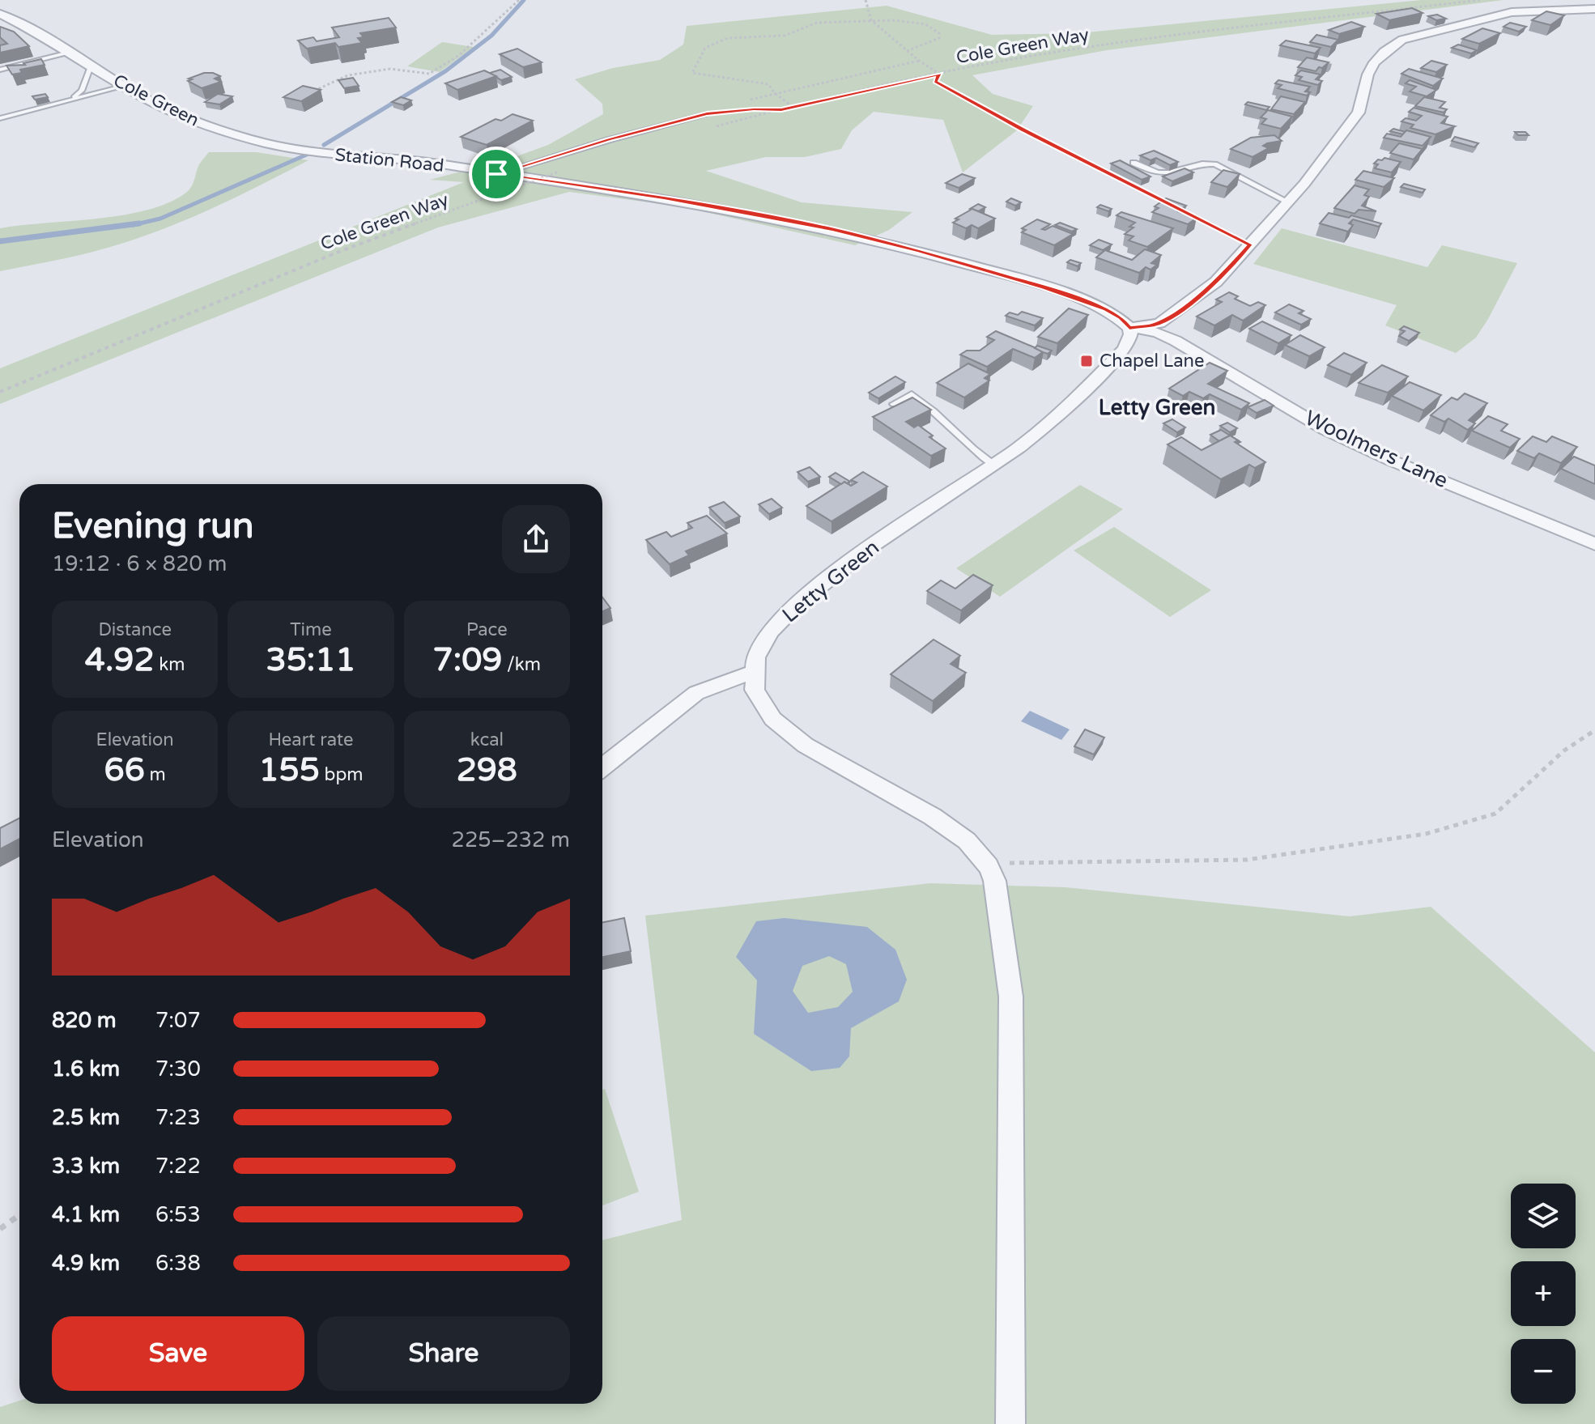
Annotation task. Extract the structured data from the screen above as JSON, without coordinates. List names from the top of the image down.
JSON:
{
  "streets": {
    "street": [
      "Cole Green",
      "Station Road",
      "Woolmers Lane",
      "Letty Green"
    ],
    "path": ["Cole Green Way"]
  },
  "crossings": [
    ["Cole Green", "Station Road"],
    ["Station Road", "Woolmers Lane"],
    ["Station Road", "Letty Green"],
    ["Woolmers Lane", "Letty Green"]
  ],
  "districts": ["Letty Green"],
  "places": {
    "transit": ["Chapel Lane"]
  },
  "page": {
    "heading": ["Evening run", "19:12 · 6 × 820 m"],
    "stats": [
      ["Distance", "4.92 km"],
      ["Time", "35:11"],
      ["Pace", "7:09 /km"],
      ["Elevation", "66 m"],
      ["Heart rate", "155 bpm"],
      ["kcal", "298"]
    ],
    "chart": ["Elevation", "225–232 m"],
    "list": [
      {
        "name": "820 m",
        "note": "7:07"
      },
      {
        "name": "1.6 km",
        "note": "7:30"
      },
      {
        "name": "2.5 km",
        "note": "7:23"
      },
      {
        "name": "3.3 km",
        "note": "7:22"
      },
      {
        "name": "4.1 km",
        "note": "6:53"
      },
      {
        "name": "4.9 km",
        "note": "6:38"
      }
    ],
    "map_buttons": ["+", "−"],
    "buttons": ["Save", "Share"]
  }
}
